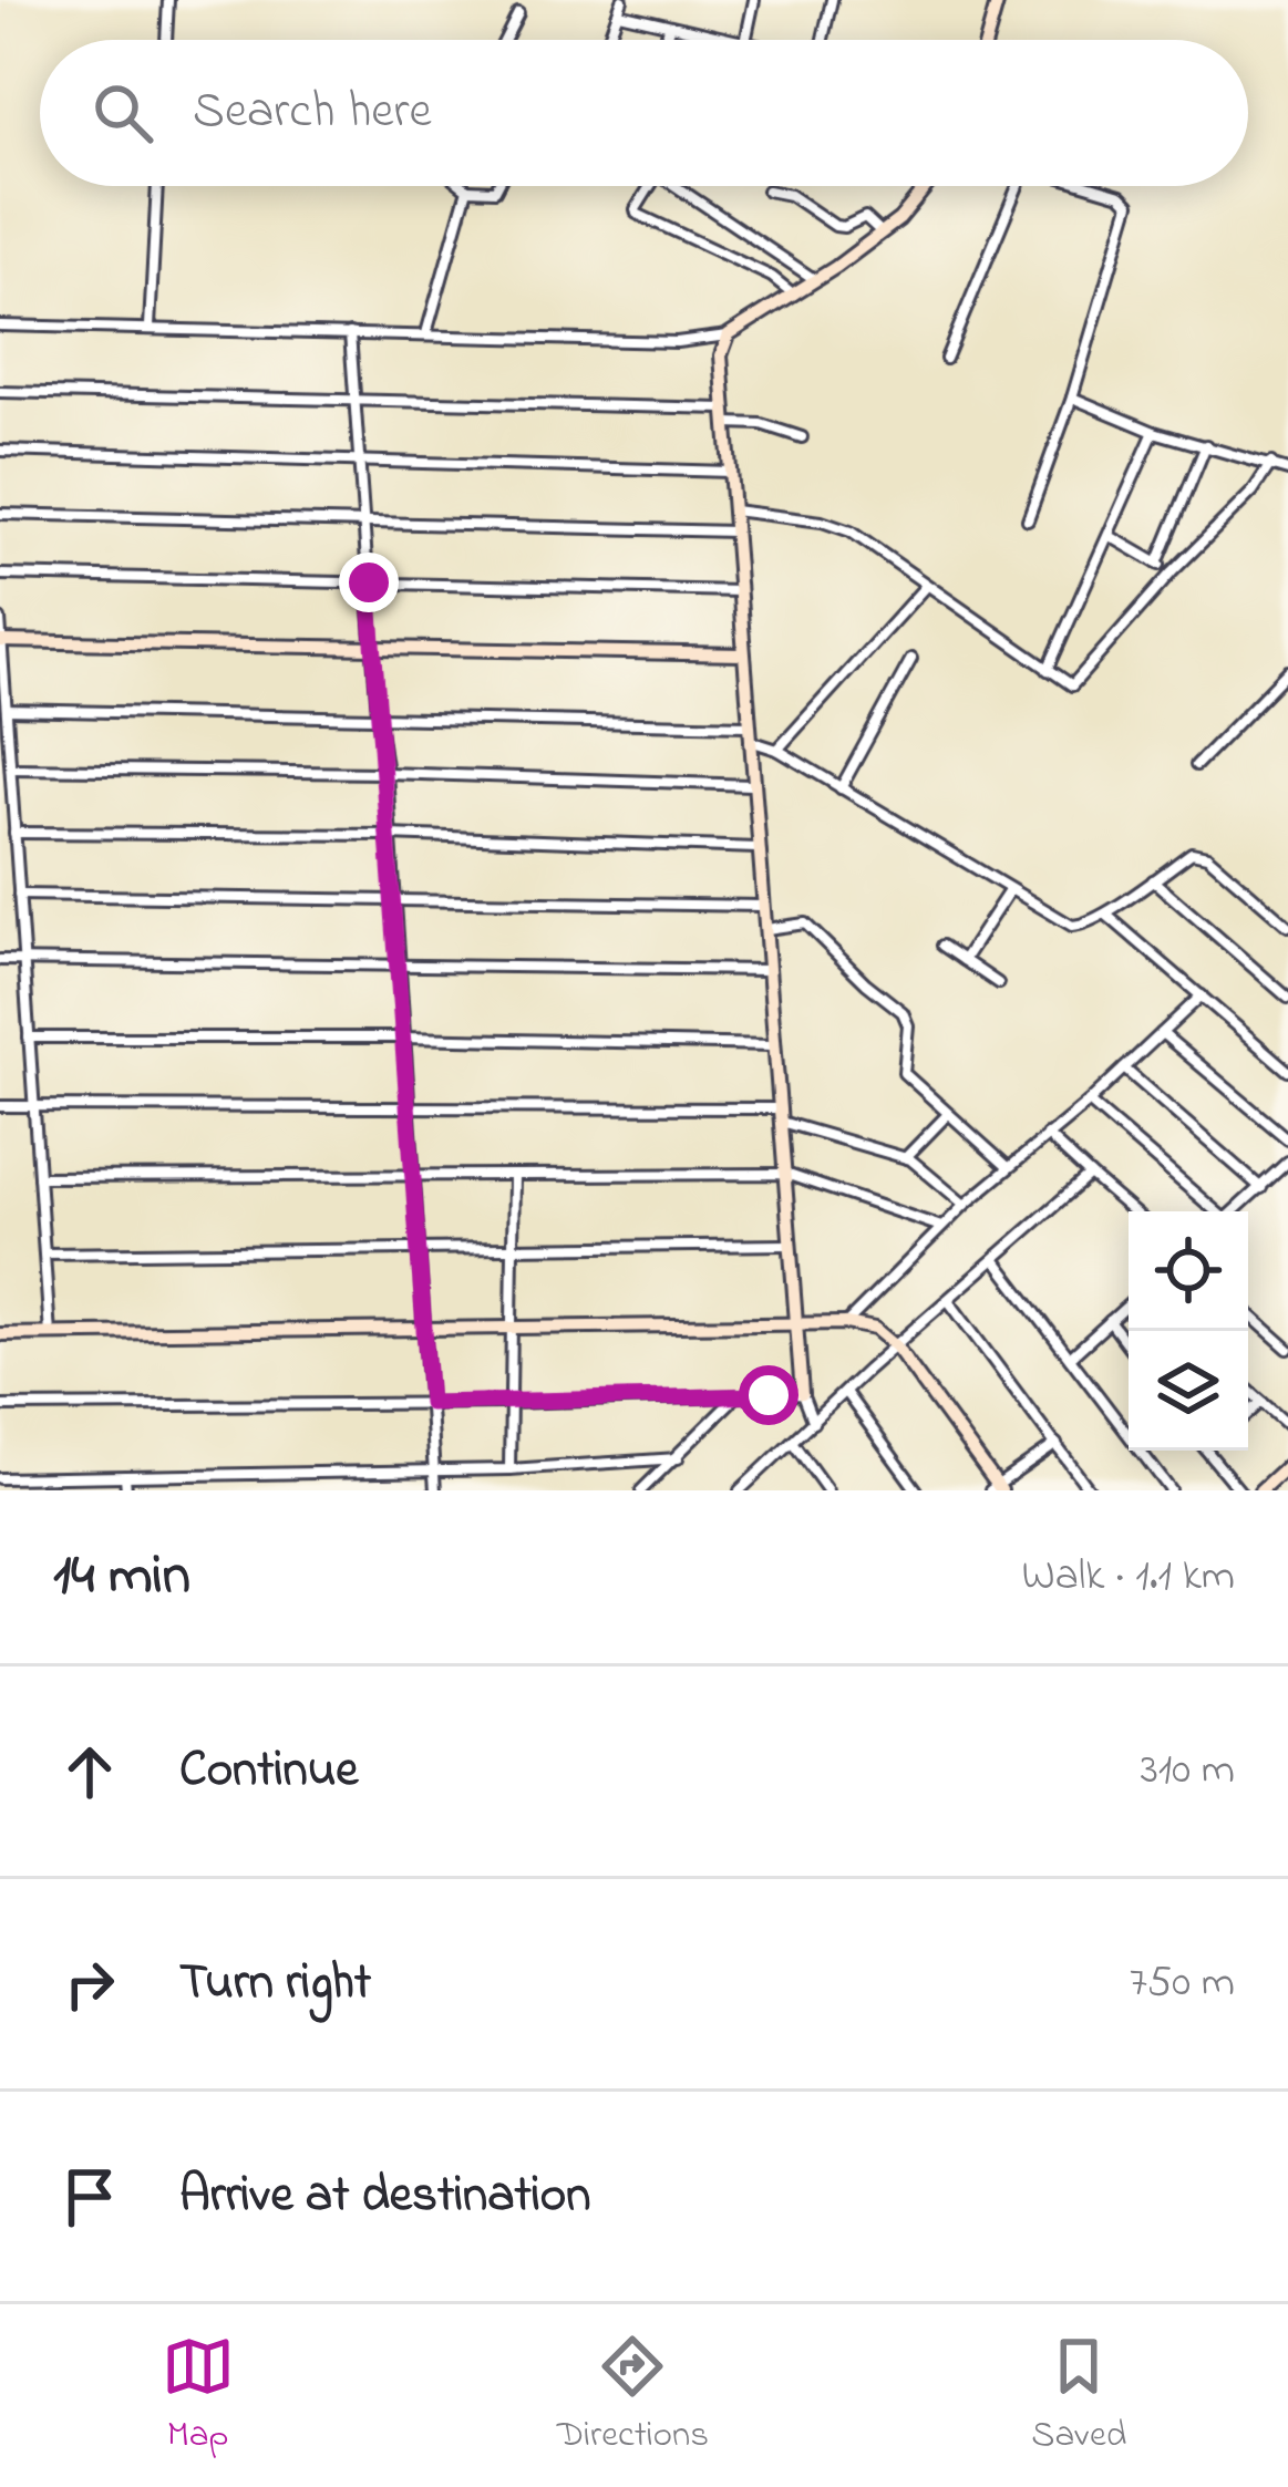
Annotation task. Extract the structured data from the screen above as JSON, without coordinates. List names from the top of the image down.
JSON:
{
  "page": {
    "search": "Search here",
    "heading": ["14 min", "Walk · 1.1 km"],
    "list": [
      ["Continue", "310 m"],
      ["Turn right", "750 m"],
      "Arrive at destination"
    ],
    "nav": ["Map", "Directions", "Saved"]
  }
}
